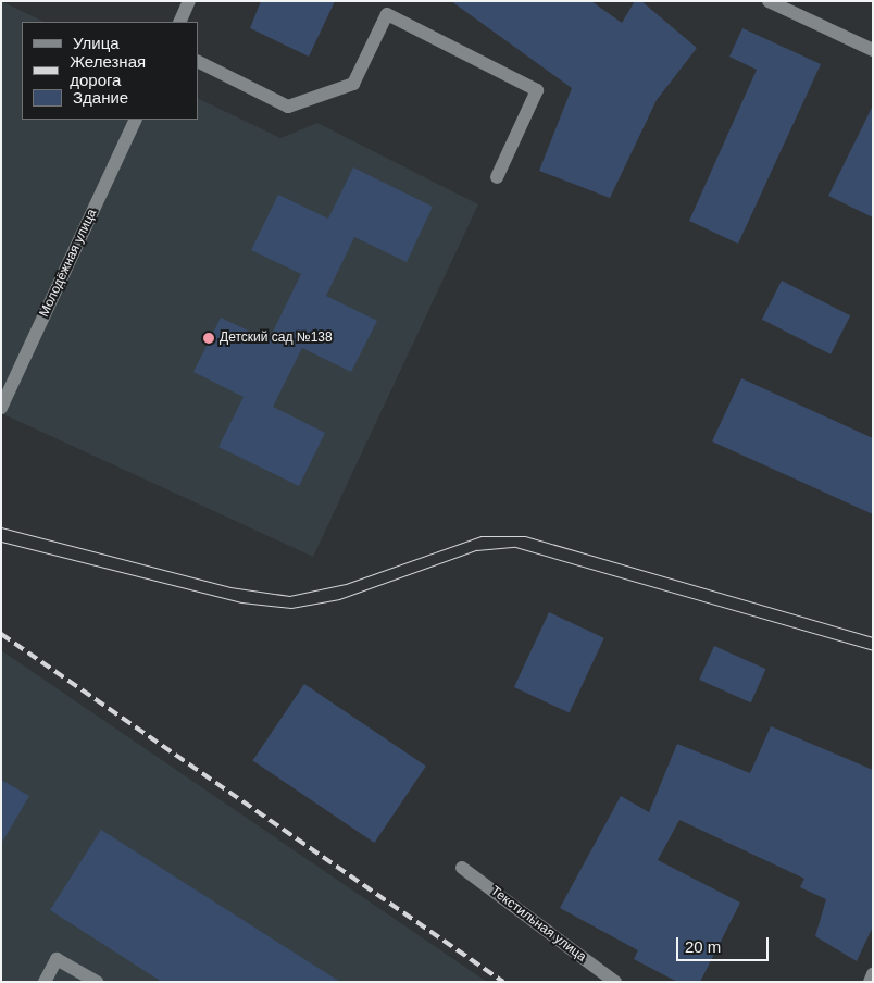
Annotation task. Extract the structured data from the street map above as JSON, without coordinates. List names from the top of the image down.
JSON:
{
  "streets": {
    "street": ["Молодёжная улица", "Текстильная улица"]
  },
  "places": ["Детский сад №138"],
  "legend": ["Улица", "Железная дорога", "Здание"],
  "scale_bar": "20 m"
}
